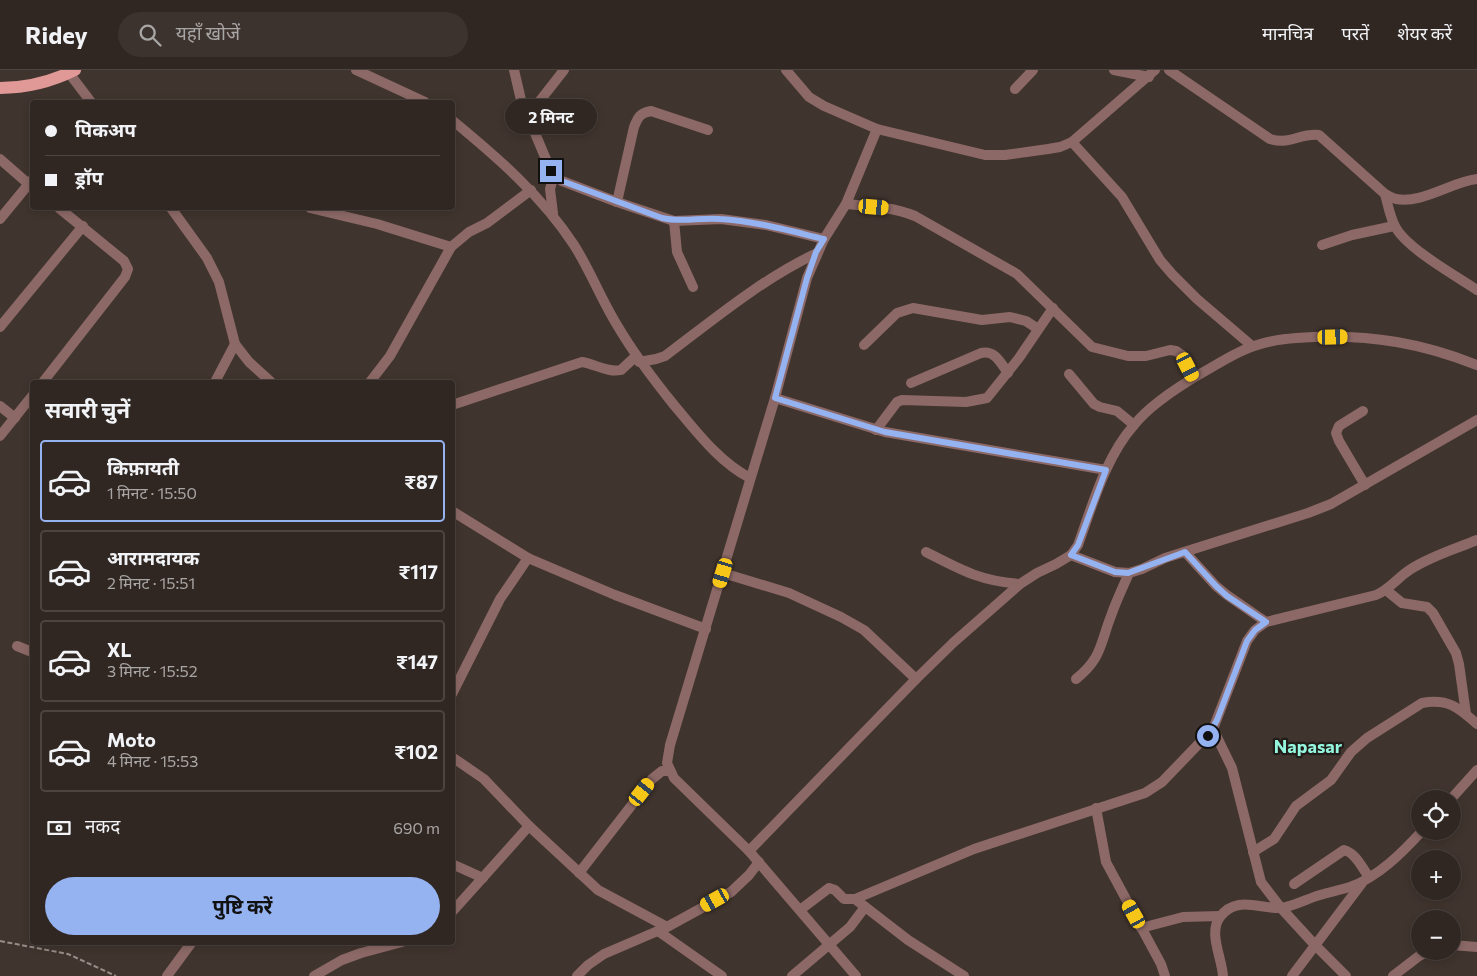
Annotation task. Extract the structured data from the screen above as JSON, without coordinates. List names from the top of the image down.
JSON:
{
  "districts": ["Napasar"],
  "page": {
    "header": "Ridey",
    "search": "यहाँ खोजें",
    "nav": ["मानचित्र", "परतें", "शेयर करें"],
    "bubble": "2 मिनट",
    "banner": ["पिकअप", "ड्रॉप"],
    "heading": "सवारी चुनें",
    "list": [
      {
        "name": "किफ़ायती",
        "note": "1 मिनट · 15:50",
        "value": "₹87"
      },
      {
        "name": "आरामदायक",
        "note": "2 मिनट · 15:51",
        "value": "₹117"
      },
      {
        "name": "XL",
        "note": "3 मिनट · 15:52",
        "value": "₹147"
      },
      {
        "name": "Moto",
        "note": "4 मिनट · 15:53",
        "value": "₹102"
      }
    ],
    "map_buttons": ["+", "−"],
    "pay": ["नकद", "690 m"],
    "buttons": "पुष्टि करें"
  }
}
